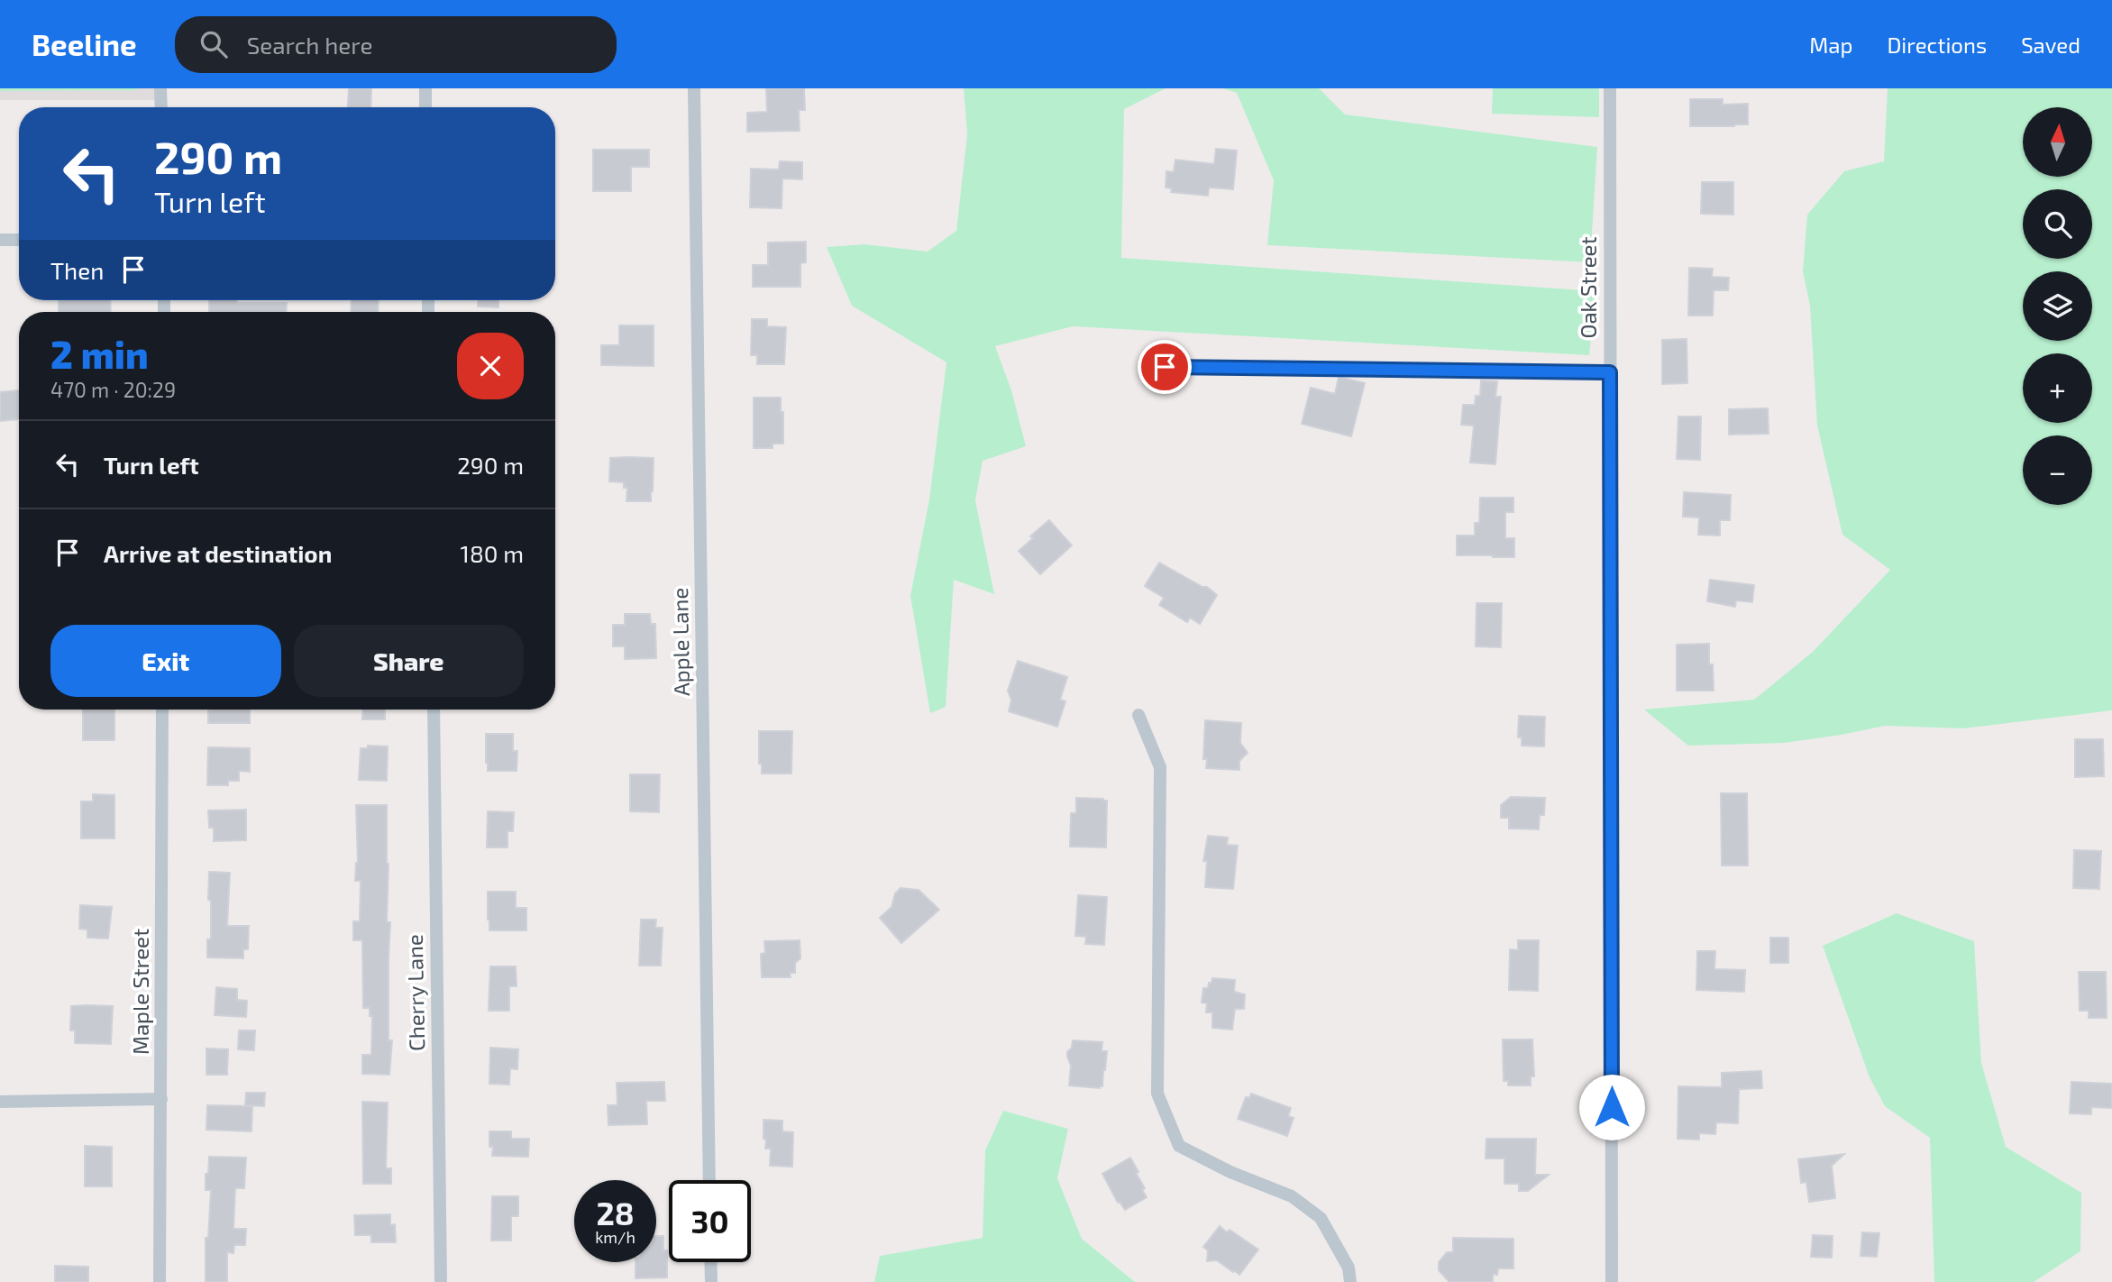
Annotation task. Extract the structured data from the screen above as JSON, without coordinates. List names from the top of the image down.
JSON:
{
  "streets": {
    "street": [
      "Oak Street",
      "Apple Lane",
      "Maple Street",
      "Cherry Lane"
    ]
  },
  "north": "top",
  "page": {
    "header": "Beeline",
    "search": "Search here",
    "nav": ["Map", "Directions", "Saved"],
    "map_buttons": ["+", "−"],
    "turn": ["290 m", "Turn left"],
    "then": "Then",
    "heading": ["2 min", "470 m · 20:29"],
    "list": [
      {
        "name": "Turn left",
        "value": "290 m"
      },
      {
        "name": "Arrive at destination",
        "value": "180 m"
      }
    ],
    "buttons": ["Exit", "Share"],
    "speed": "28 km/h",
    "limit": "30"
  }
}
